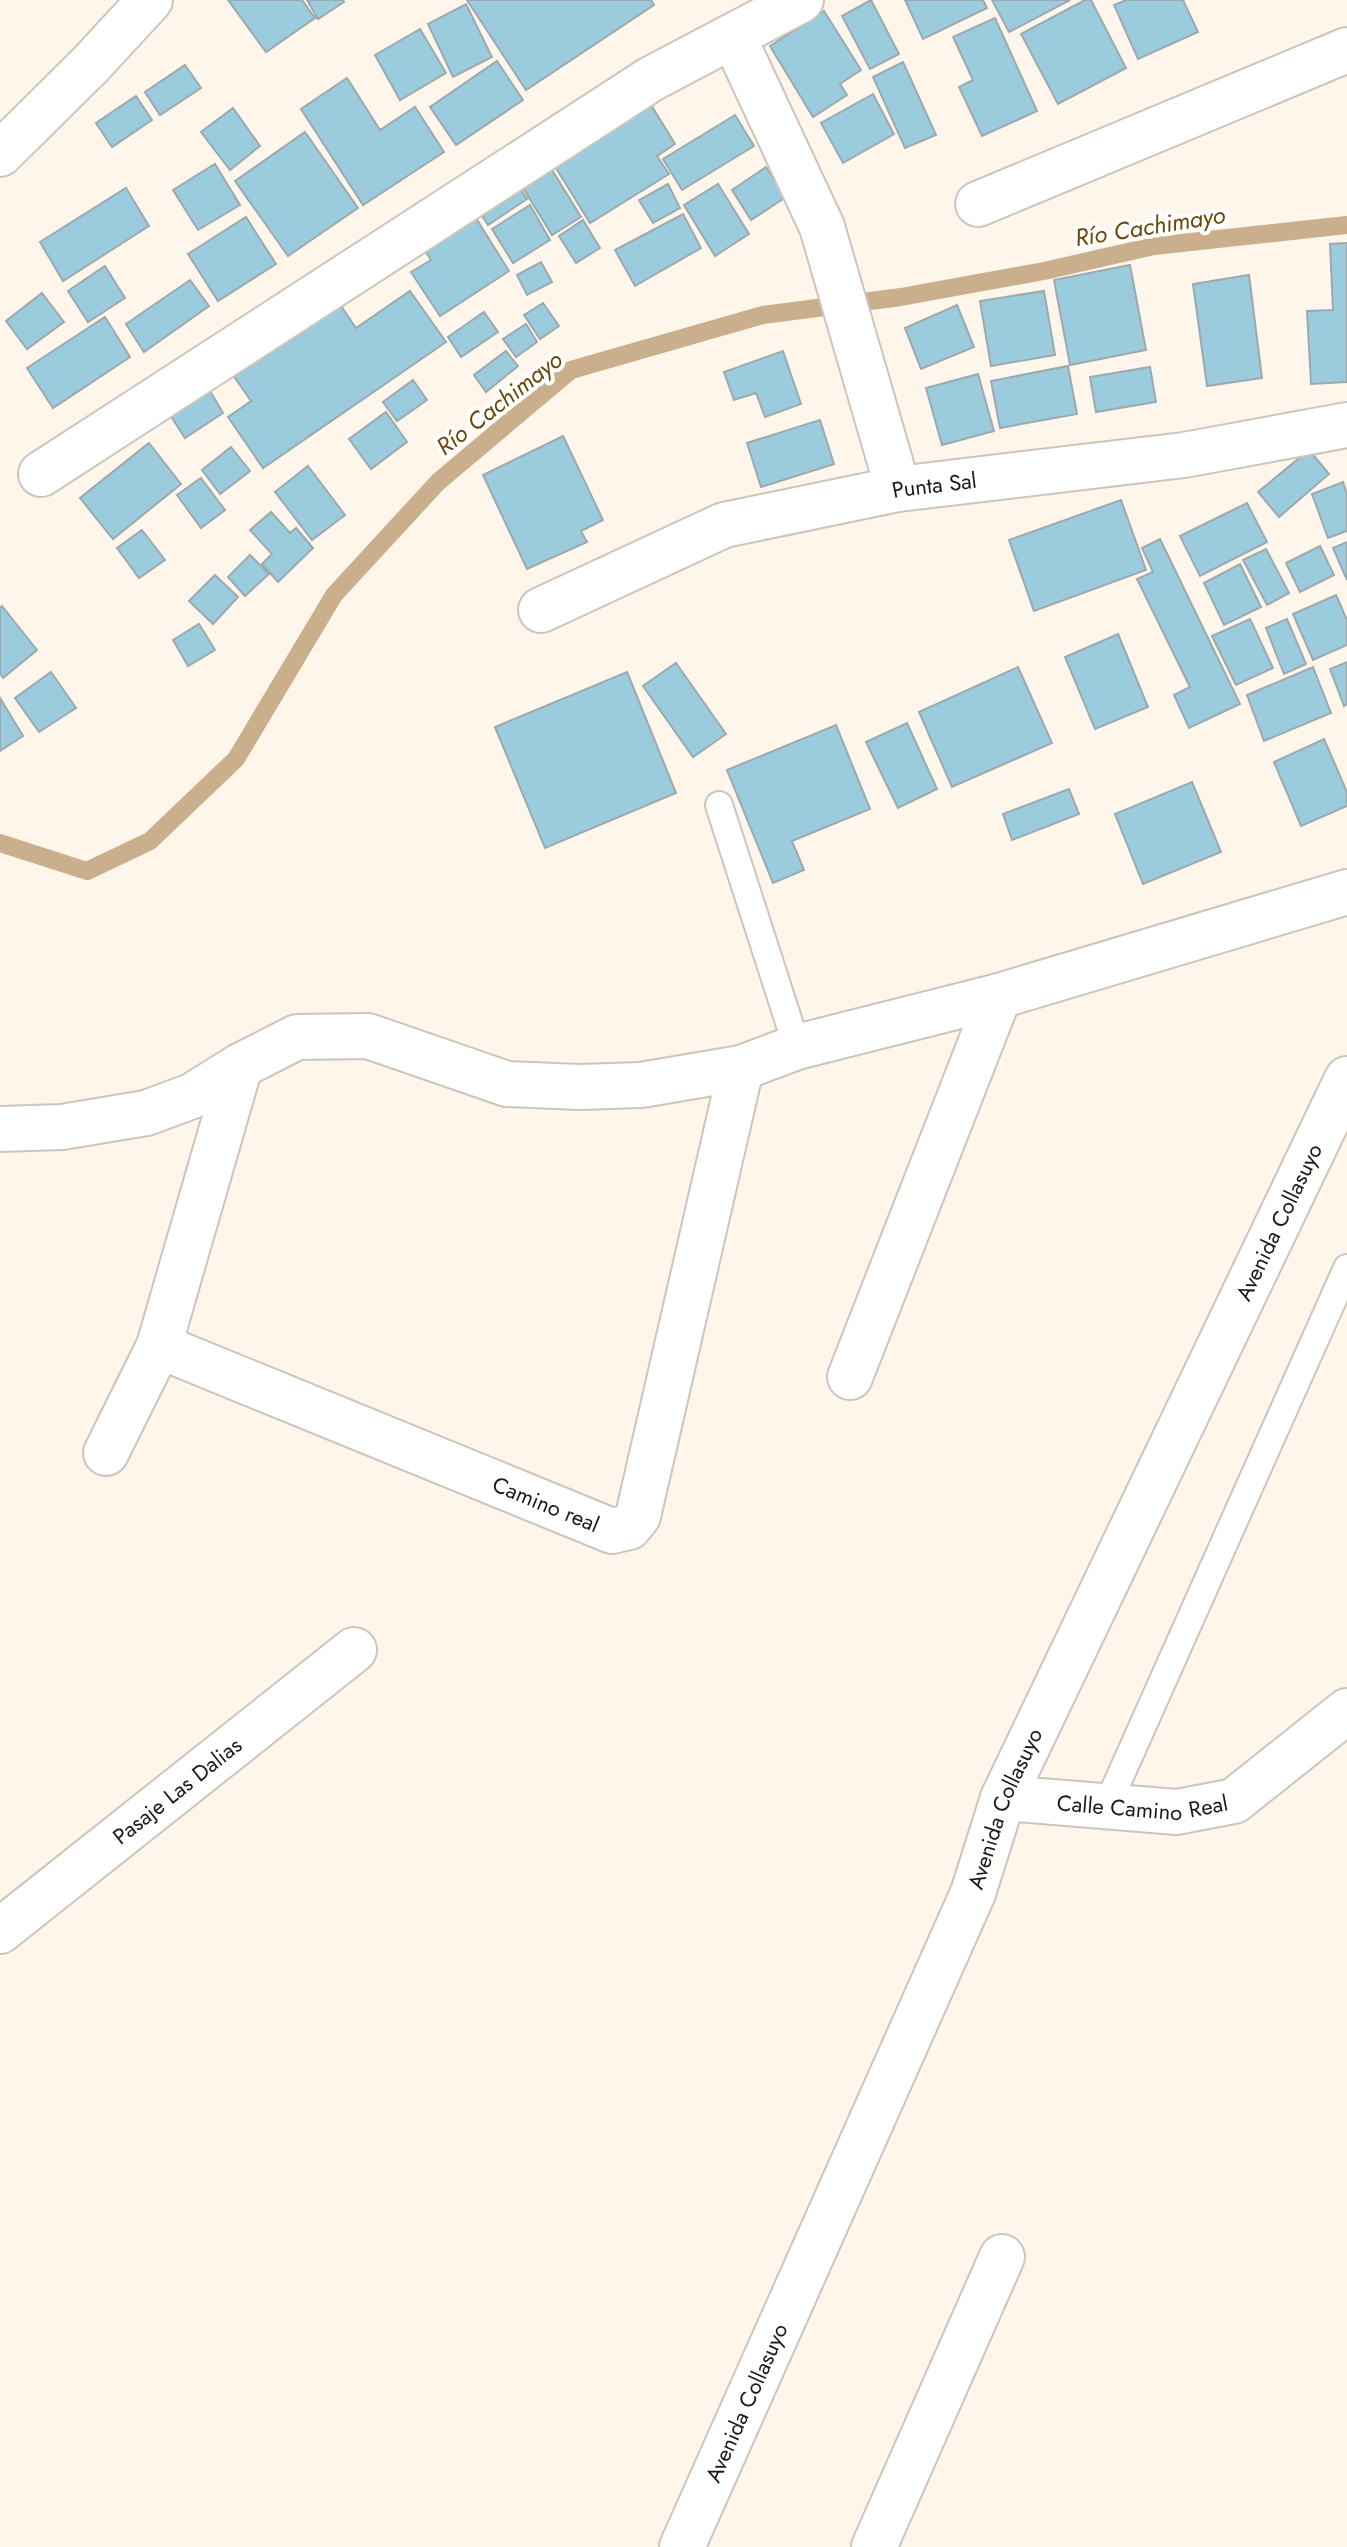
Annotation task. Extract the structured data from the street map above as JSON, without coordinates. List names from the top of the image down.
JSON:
{
  "streets": {
    "street": [
      "Punta Sal",
      "Avenida Collasuyo",
      "Camino real",
      "Pasaje Las Dalias",
      "Calle Camino Real"
    ]
  },
  "crossings": [
    ["Avenida Collasuyo", "Calle Camino Real"]
  ],
  "water": ["Río Cachimayo"]
}
